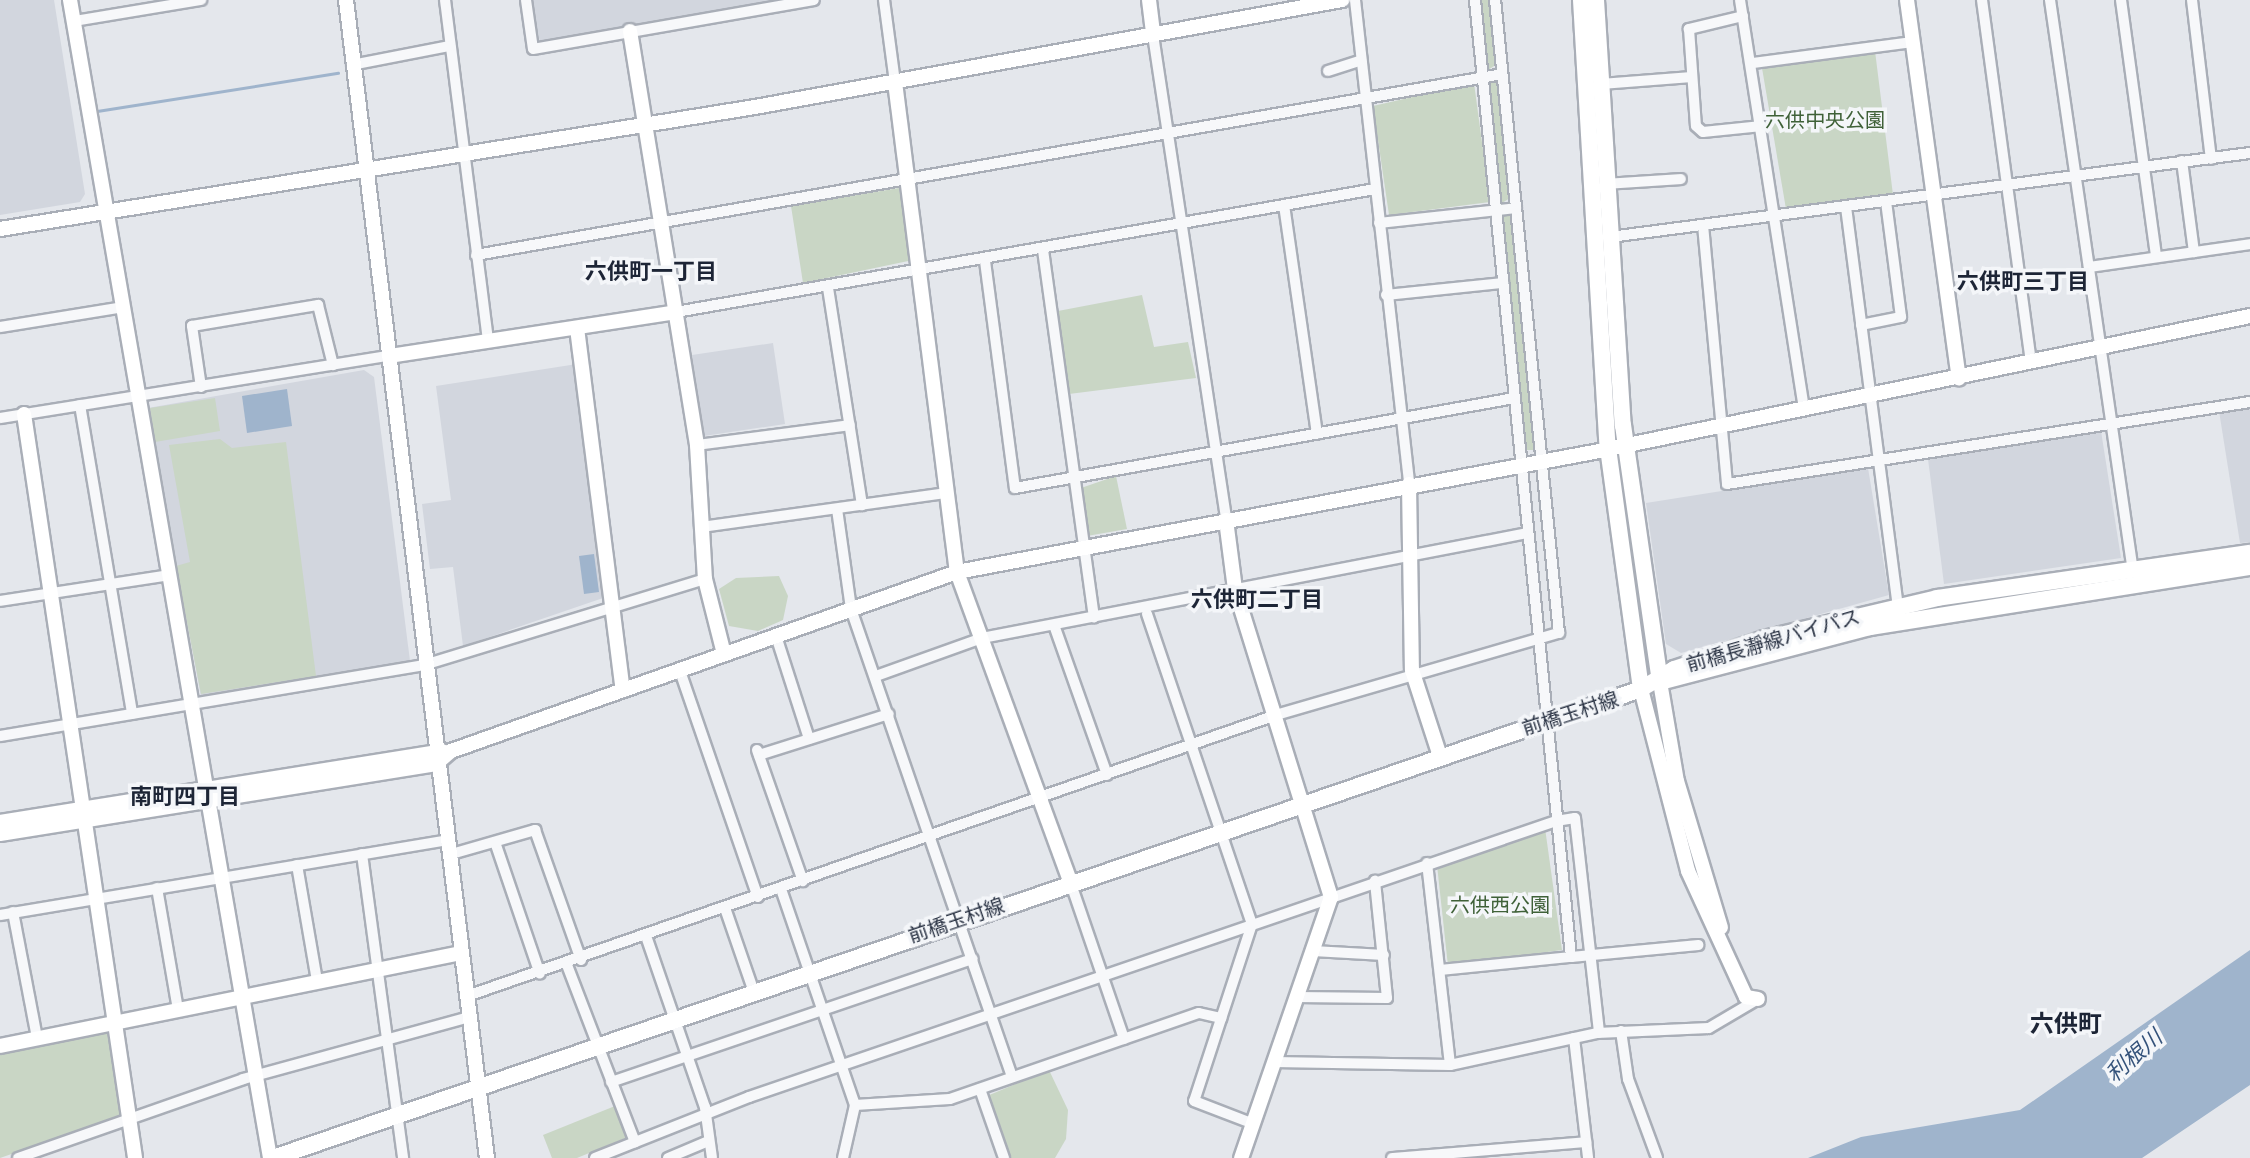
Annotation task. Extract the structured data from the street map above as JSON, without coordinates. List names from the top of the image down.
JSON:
{
  "streets": {
    "main road": ["前橋長瀞線バイパス", "前橋玉村線"]
  },
  "crossings": [
    ["前橋長瀞線バイパス", "前橋玉村線"]
  ],
  "districts": [
    "六供町一丁目",
    "六供町三丁目",
    "六供町二丁目",
    "南町四丁目",
    "六供町"
  ],
  "water": ["利根川"],
  "parks": ["六供中央公園", "六供西公園"]
}
